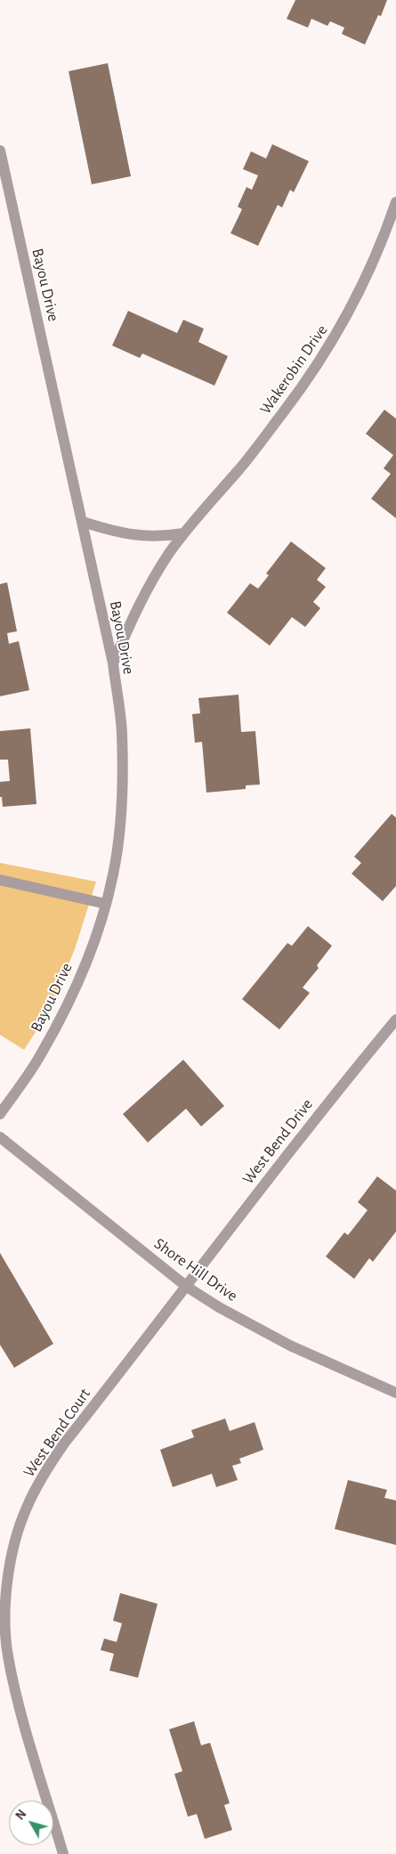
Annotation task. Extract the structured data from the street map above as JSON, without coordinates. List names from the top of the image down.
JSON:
{
  "streets": {
    "street": [
      "Bayou Drive",
      "Wakerobin Drive",
      "West Bend Drive",
      "Shore Hill Drive",
      "West Bend Court"
    ]
  },
  "crossings": [
    ["Bayou Drive", "Wakerobin Drive"],
    ["West Bend Drive", "Shore Hill Drive"],
    ["West Bend Drive", "West Bend Court"],
    ["Shore Hill Drive", "West Bend Court"]
  ],
  "north": "top left"
}
